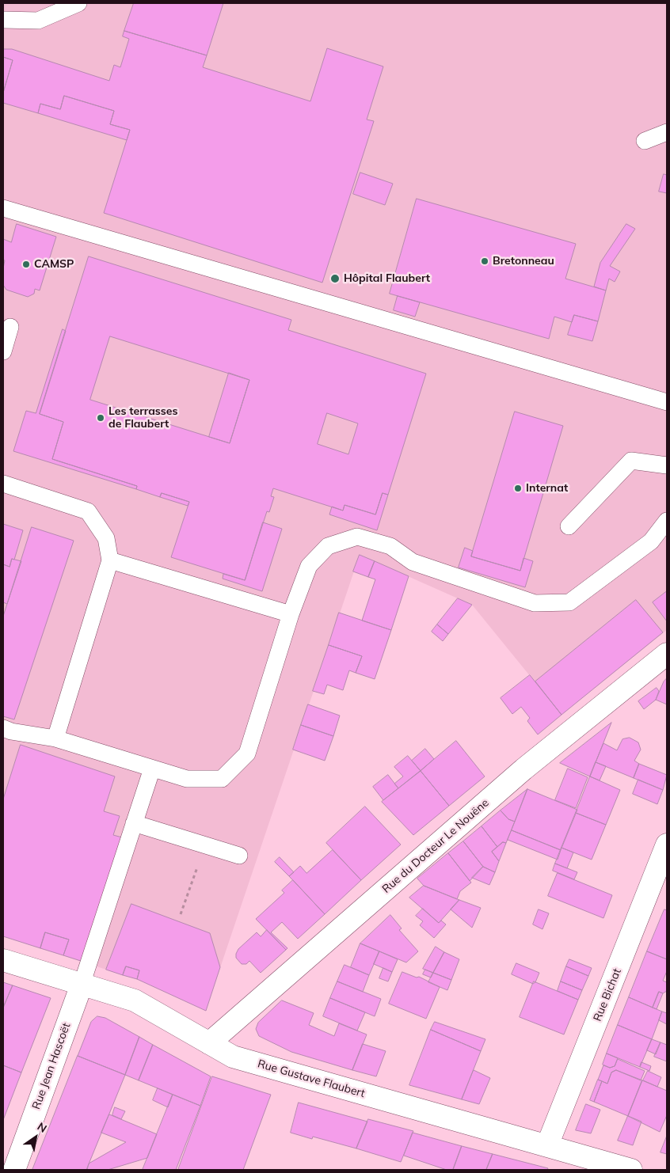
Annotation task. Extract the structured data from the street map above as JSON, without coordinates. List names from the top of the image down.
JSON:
{
  "streets": {
    "street": [
      "Rue du Docteur Le Nouëne",
      "Rue Bichat",
      "Rue Jean Hascoët",
      "Rue Gustave Flaubert"
    ]
  },
  "crossings": [
    ["Rue du Docteur Le Nouëne", "Rue Gustave Flaubert"],
    ["Rue Bichat", "Rue Gustave Flaubert"],
    ["Rue Jean Hascoët", "Rue Gustave Flaubert"]
  ],
  "places": [
    "Bretonneau",
    "CAMSP",
    "Hôpital Flaubert",
    "Les terrasses de Flaubert",
    "Internat"
  ],
  "north": "top right"
}
